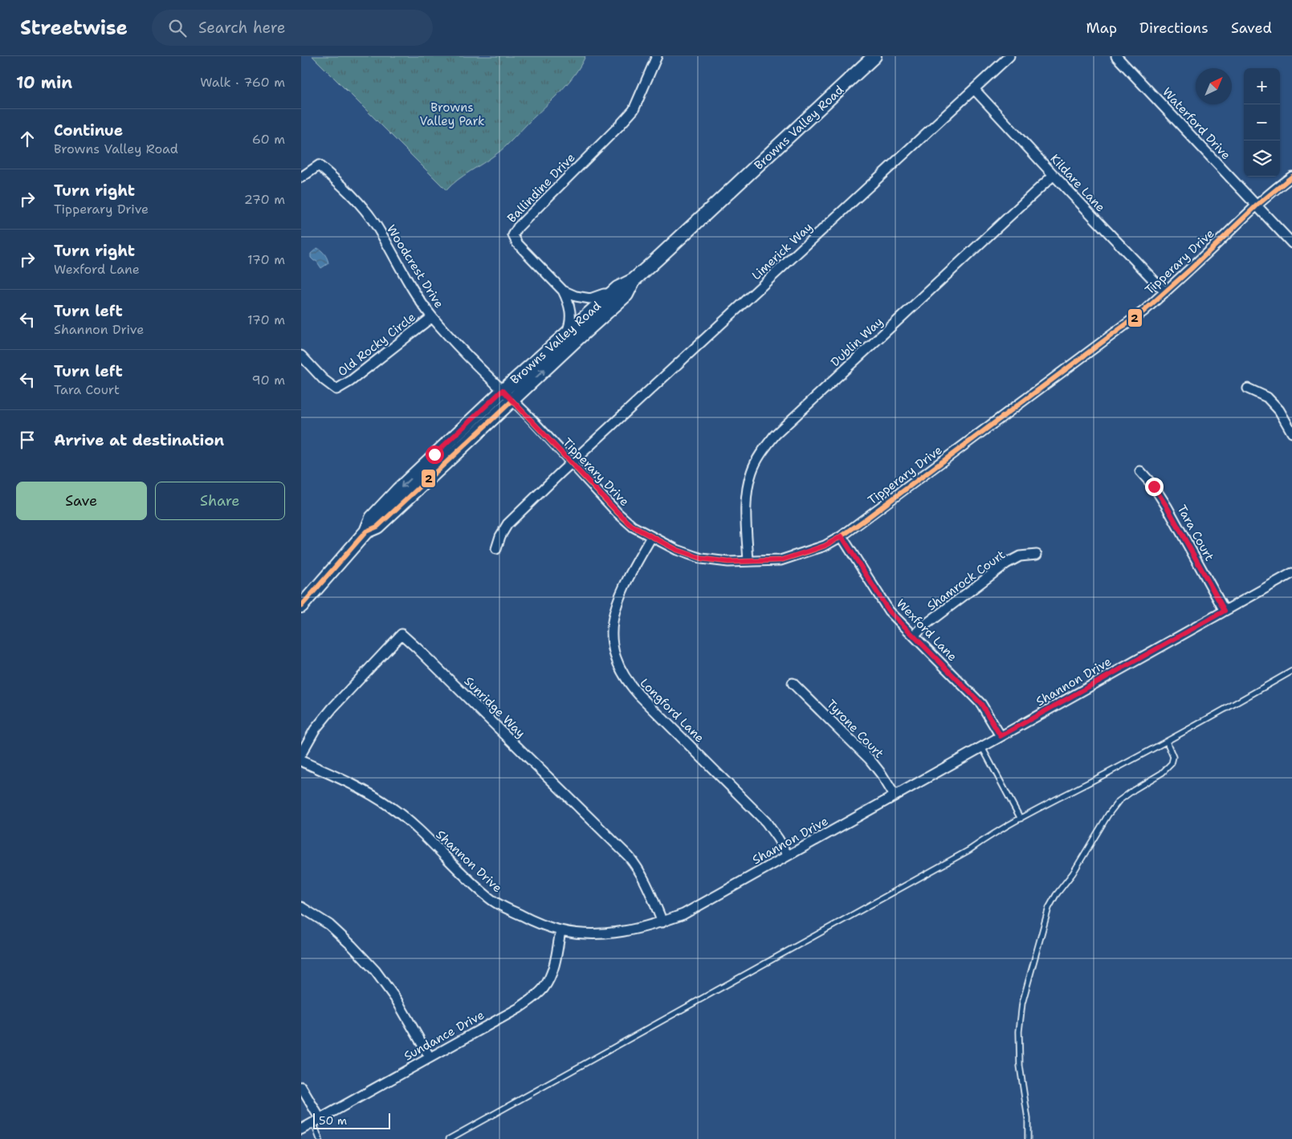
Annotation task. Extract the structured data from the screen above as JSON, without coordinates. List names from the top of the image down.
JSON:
{
  "streets": {
    "main road": ["Browns Valley Road"],
    "street": [
      "Waterford Drive",
      "Kildare Lane",
      "Ballindine Drive",
      "Limerick Way",
      "Tipperary Drive",
      "Woodcrest Drive",
      "Dublin Way",
      "Old Rocky Circle",
      "Tara Court",
      "Shamrock Court",
      "Wexford Lane",
      "Shannon Drive",
      "Sunridge Way",
      "Longford Lane",
      "Tyrone Court",
      "Sundance Drive"
    ]
  },
  "crossings": [
    ["Waterford Drive", "Tipperary Drive"],
    ["Browns Valley Road", "Ballindine Drive"],
    ["Browns Valley Road", "Tipperary Drive"],
    ["Browns Valley Road", "Woodcrest Drive"],
    ["Kildare Lane", "Limerick Way"],
    ["Kildare Lane", "Tipperary Drive"],
    ["Kildare Lane", "Dublin Way"],
    ["Limerick Way", "Tipperary Drive"],
    ["Tipperary Drive", "Woodcrest Drive"],
    ["Tipperary Drive", "Dublin Way"],
    ["Tipperary Drive", "Wexford Lane"],
    ["Tipperary Drive", "Longford Lane"],
    ["Woodcrest Drive", "Old Rocky Circle"],
    ["Tara Court", "Shannon Drive"],
    ["Shamrock Court", "Wexford Lane"],
    ["Wexford Lane", "Shannon Drive"],
    ["Shannon Drive", "Sunridge Way"],
    ["Shannon Drive", "Longford Lane"],
    ["Shannon Drive", "Tyrone Court"],
    ["Shannon Drive", "Sundance Drive"]
  ],
  "parks": ["Browns Valley Park"],
  "lines": ["transit line 2"],
  "scale_bar": "50 m",
  "north": "top right",
  "page": {
    "header": "Streetwise",
    "search": "Search here",
    "nav": ["Map", "Directions", "Saved"],
    "heading": ["10 min", "Walk · 760 m"],
    "map_buttons": ["+", "−"],
    "list": [
      ["Continue", "Browns Valley Road", "60 m"],
      ["Turn right", "Tipperary Drive", "270 m"],
      ["Turn right", "Wexford Lane", "170 m"],
      ["Turn left", "Shannon Drive", "170 m"],
      ["Turn left", "Tara Court", "90 m"],
      "Arrive at destination"
    ],
    "buttons": ["Save", "Share"],
    "scale": "50 m"
  }
}
